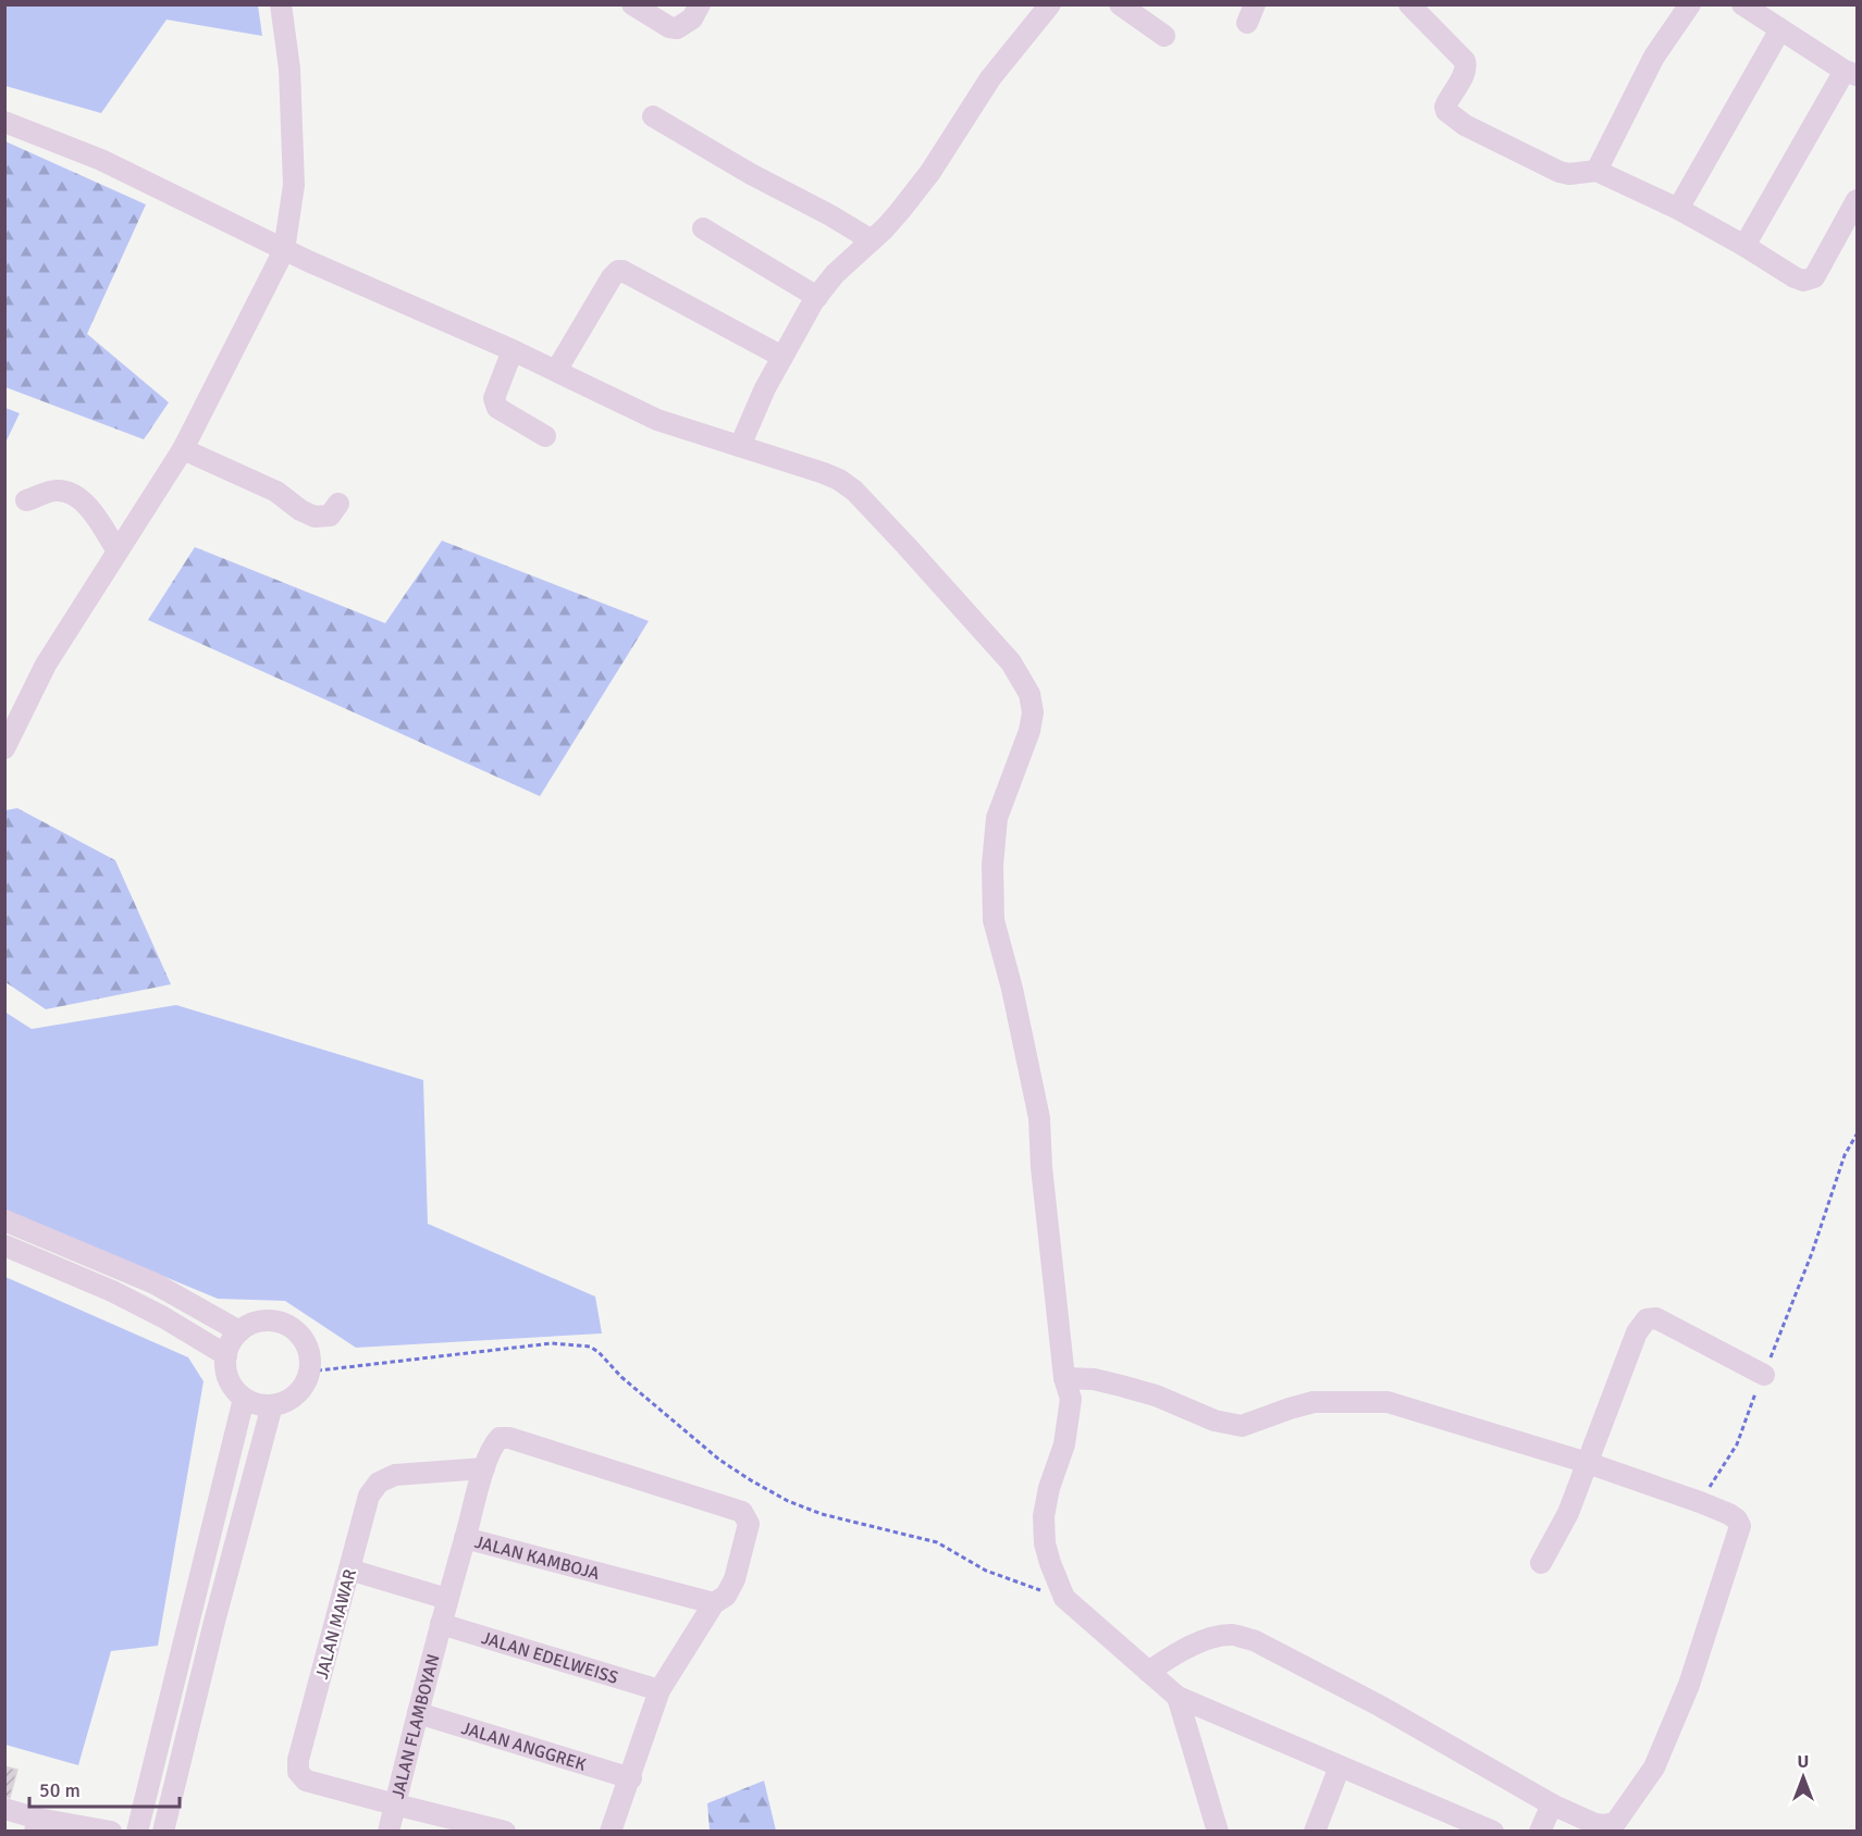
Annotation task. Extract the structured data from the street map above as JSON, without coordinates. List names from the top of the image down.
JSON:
{
  "streets": {
    "street": [
      "JALAN KAMBOJA",
      "JALAN MAWAR",
      "JALAN EDELWEISS",
      "JALAN FLAMBOYAN",
      "JALAN ANGGREK"
    ]
  },
  "crossings": [
    ["JALAN KAMBOJA", "JALAN MAWAR"],
    ["JALAN KAMBOJA", "JALAN FLAMBOYAN"],
    ["JALAN MAWAR", "JALAN FLAMBOYAN"],
    ["JALAN EDELWEISS", "JALAN FLAMBOYAN"],
    ["JALAN FLAMBOYAN", "JALAN ANGGREK"]
  ],
  "scale_bar": "50 m",
  "north": "top"
}
